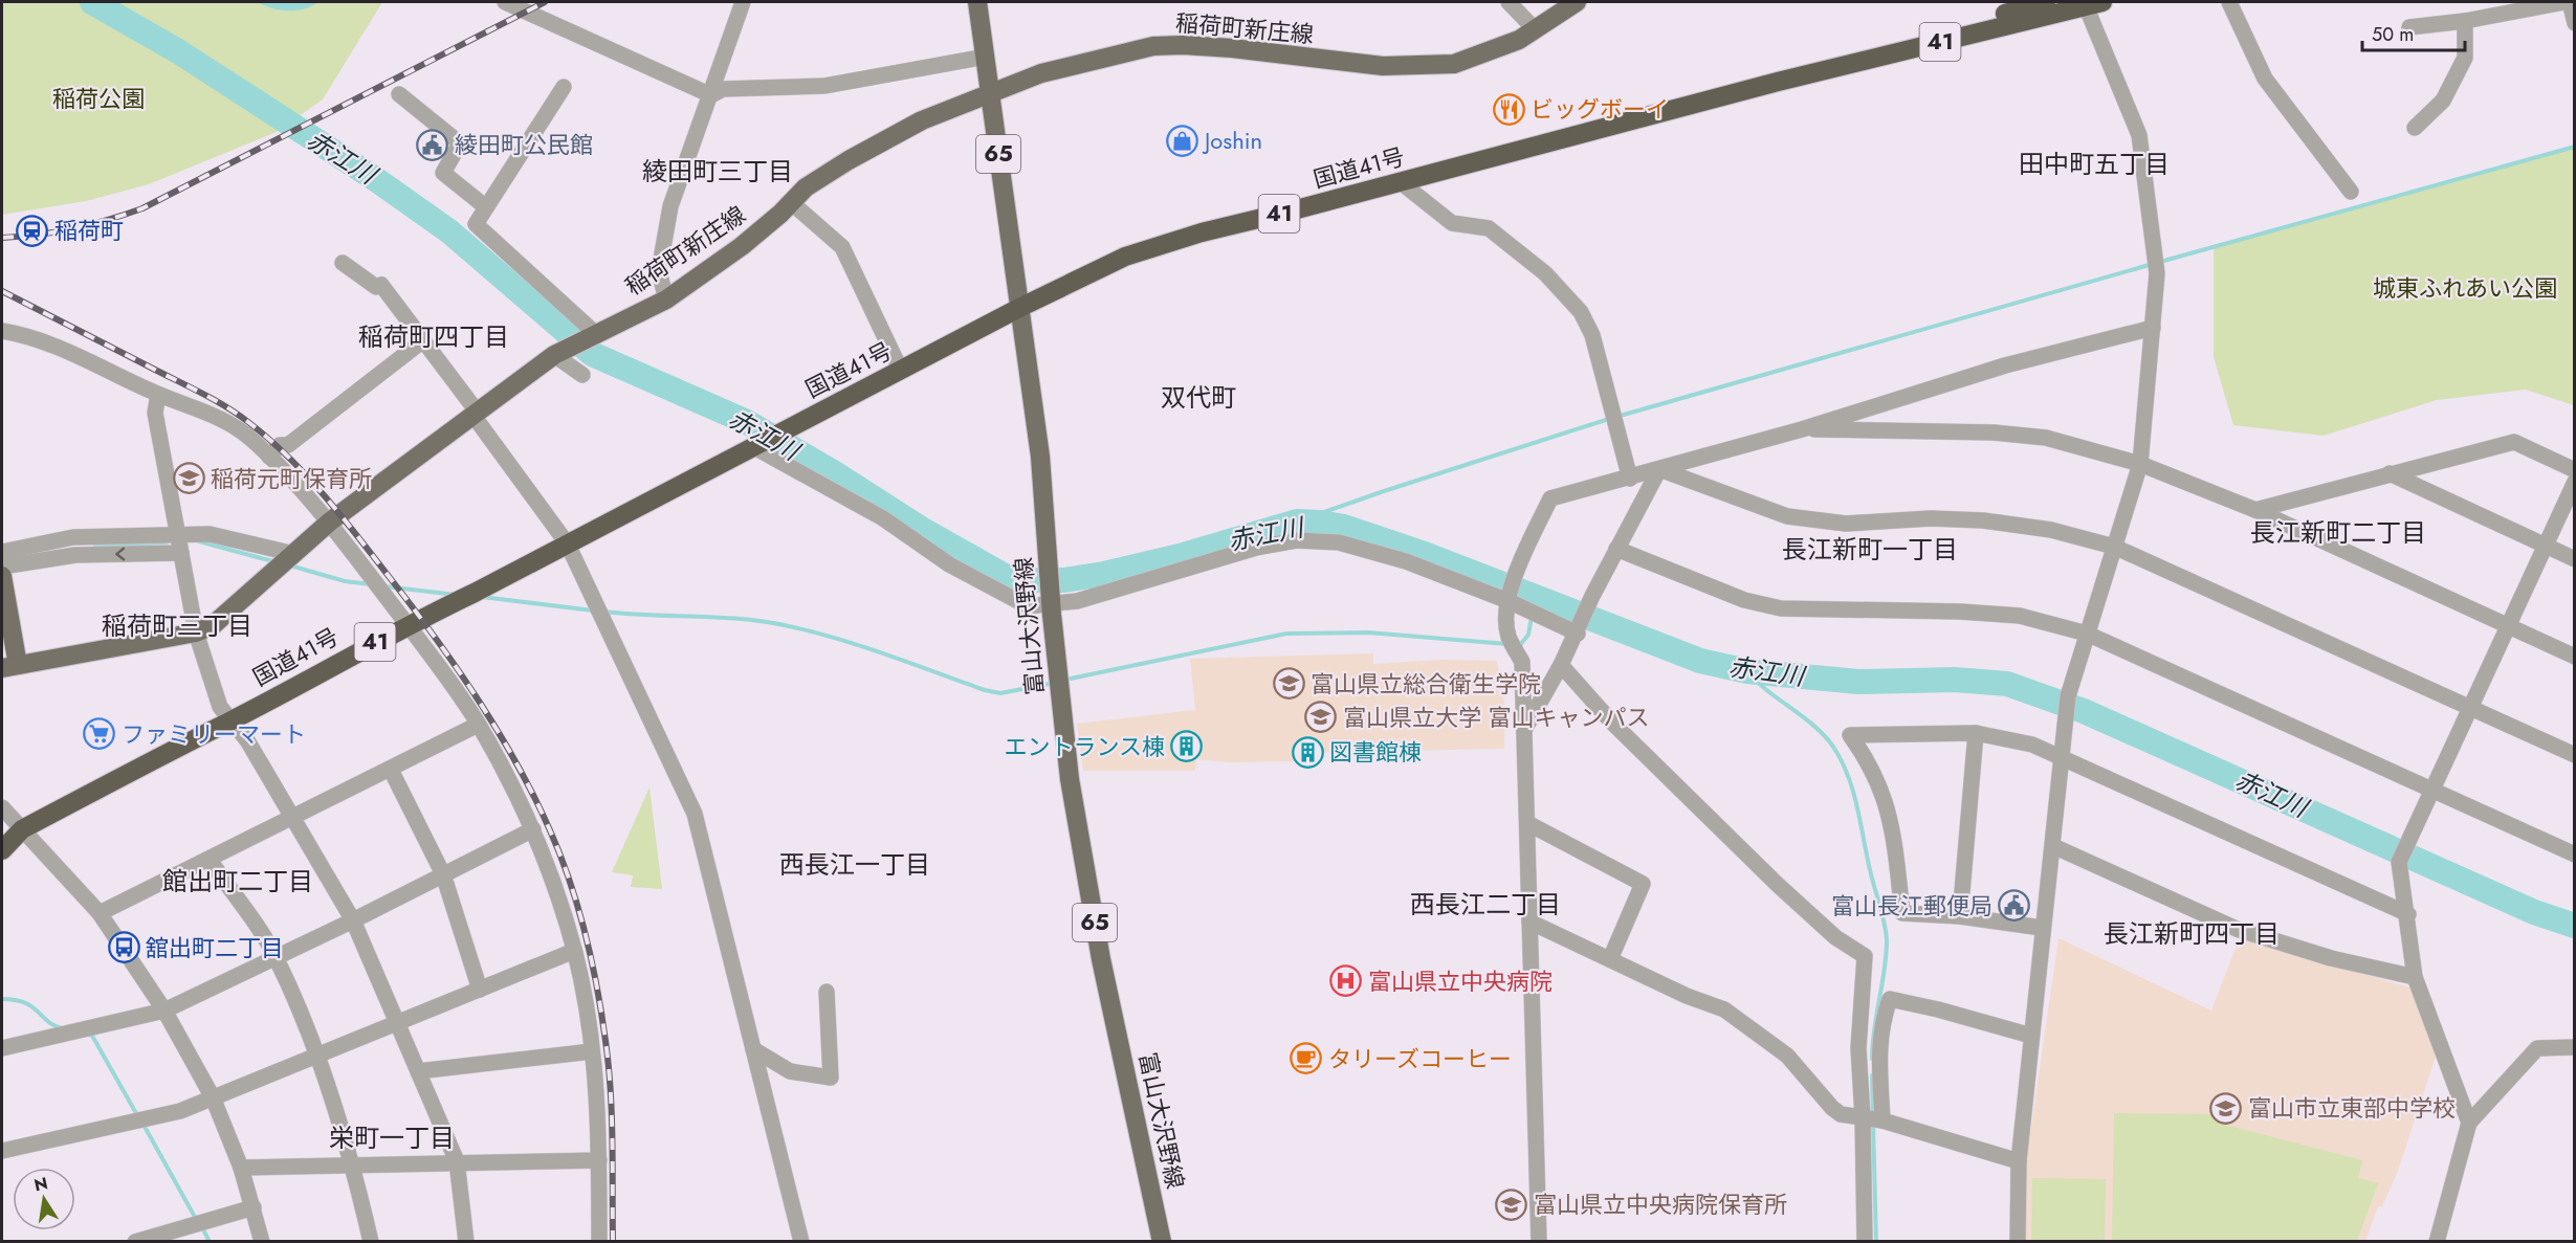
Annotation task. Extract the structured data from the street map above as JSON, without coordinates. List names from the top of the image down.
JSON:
{
  "streets": {
    "highway": ["41", "国道41号"],
    "main road": ["稲荷町新庄線", "65", "富山大沢野線"]
  },
  "crossings": [
    ["稲荷町新庄線", "富山大沢野線"],
    ["国道41号", "富山大沢野線"]
  ],
  "districts": [
    "田中町五丁目",
    "綾田町三丁目",
    "稲荷町四丁目",
    "双代町",
    "長江新町二丁目",
    "長江新町一丁目",
    "稲荷町三丁目",
    "西長江一丁目",
    "館出町二丁目",
    "西長江二丁目",
    "長江新町四丁目",
    "栄町一丁目"
  ],
  "water": ["赤江川"],
  "parks": ["稲荷公園", "城東ふれあい公園"],
  "places": {
    "restaurant": ["ビッグボーイ"],
    "shop": ["Joshin"],
    "public building": ["綾田町公民館", "富山長江郵便局"],
    "station": ["稲荷町"],
    "school or university": [
      "稲荷元町保育所",
      "富山県立総合衛生学院",
      "富山県立大学 富山キャンパス",
      "富山市立東部中学校",
      "富山県立中央病院保育所"
    ],
    "supermarket": ["ファミリーマート"],
    "building": ["エントランス棟", "図書館棟"],
    "bus stop": ["舘出町二丁目"],
    "hospital": ["富山県立中央病院"],
    "cafe": ["タリーズコーヒー"]
  },
  "scale_bar": "50 m",
  "north": "top"
}
